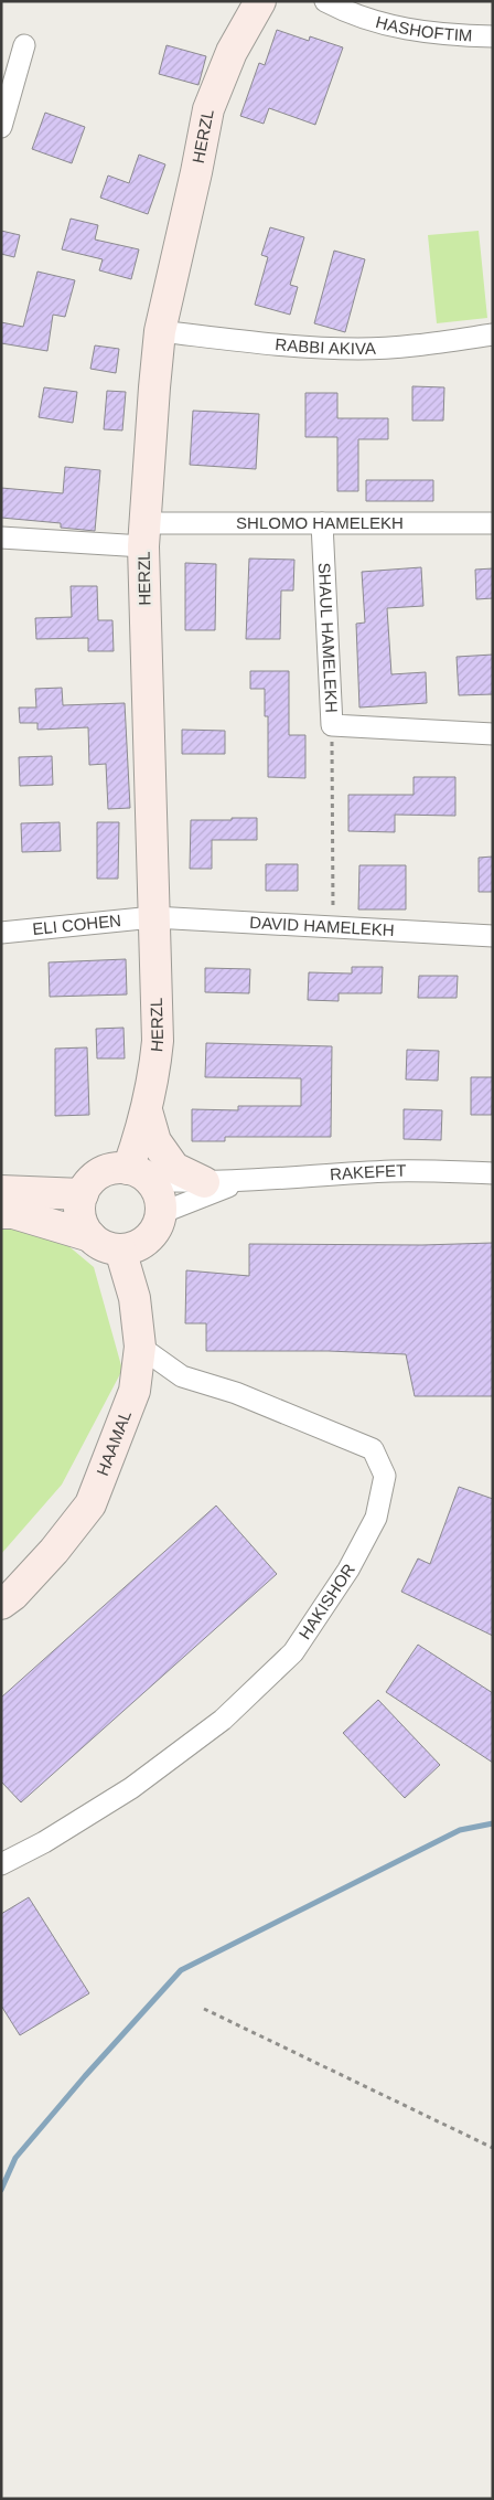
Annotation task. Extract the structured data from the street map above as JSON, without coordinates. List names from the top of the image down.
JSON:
{
  "streets": {
    "street": [
      "HASHOFTIM",
      "HERZL",
      "RABBI AKIVA",
      "SHLOMO HAMELEKH",
      "SHAUL HAMELEKH",
      "ELI COHEN",
      "DAVID HAMELEKH",
      "RAKEFET",
      "HAAMAL",
      "HAKISHOR"
    ]
  },
  "crossings": [
    ["HERZL", "RABBI AKIVA"],
    ["HERZL", "SHLOMO HAMELEKH"],
    ["HERZL", "ELI COHEN"],
    ["HERZL", "DAVID HAMELEKH"],
    ["HERZL", "RAKEFET"],
    ["HERZL", "HAAMAL"],
    ["SHLOMO HAMELEKH", "SHAUL HAMELEKH"],
    ["ELI COHEN", "DAVID HAMELEKH"],
    ["RAKEFET", "HAAMAL"],
    ["HAAMAL", "HAKISHOR"]
  ]
}
